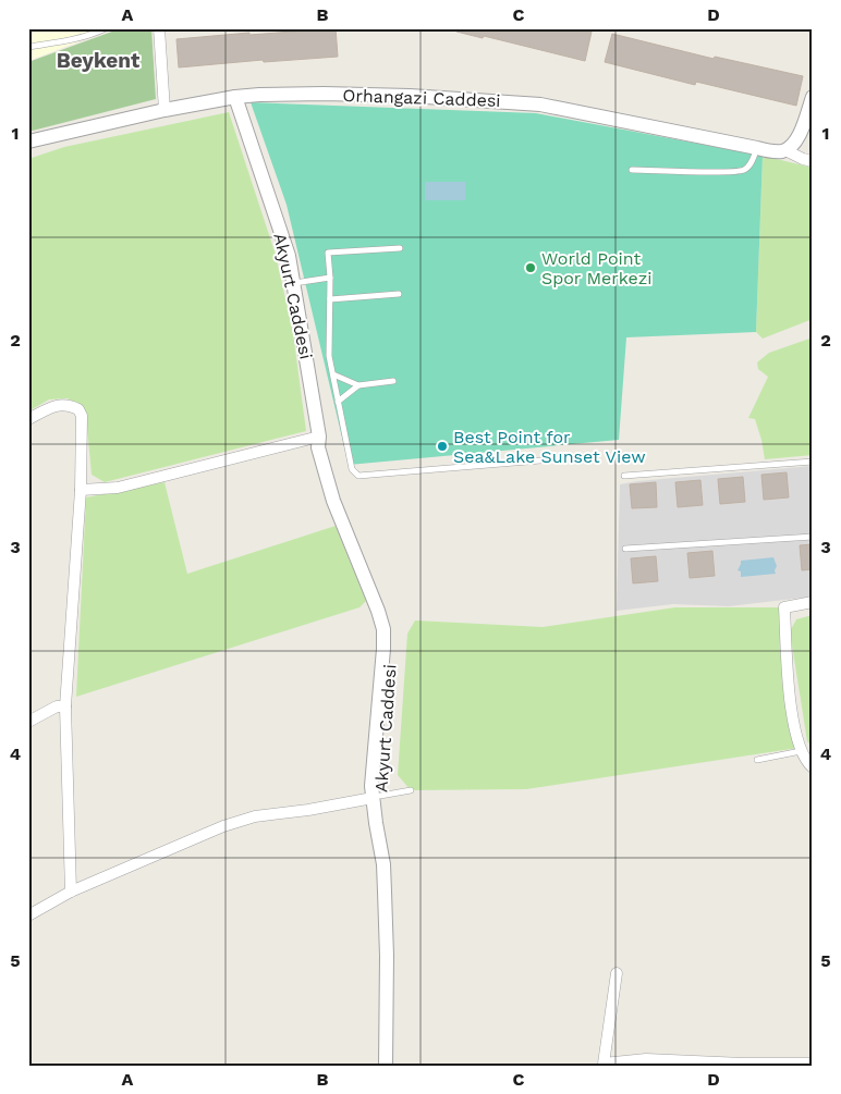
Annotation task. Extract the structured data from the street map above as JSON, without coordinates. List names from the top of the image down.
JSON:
{
  "streets": {
    "street": ["Orhangazi Caddesi", "Akyurt Caddesi"]
  },
  "crossings": [
    ["Orhangazi Caddesi", "Akyurt Caddesi"]
  ],
  "districts": ["Beykent"],
  "places": ["World Point Spor Merkezi", "Best Point for Sea&Lake Sunset View"],
  "grid": {
    "columns": [
      "A",
      "B",
      "C",
      "D"
    ],
    "rows": [
      "1",
      "2",
      "3",
      "4",
      "5"
    ]
  }
}
